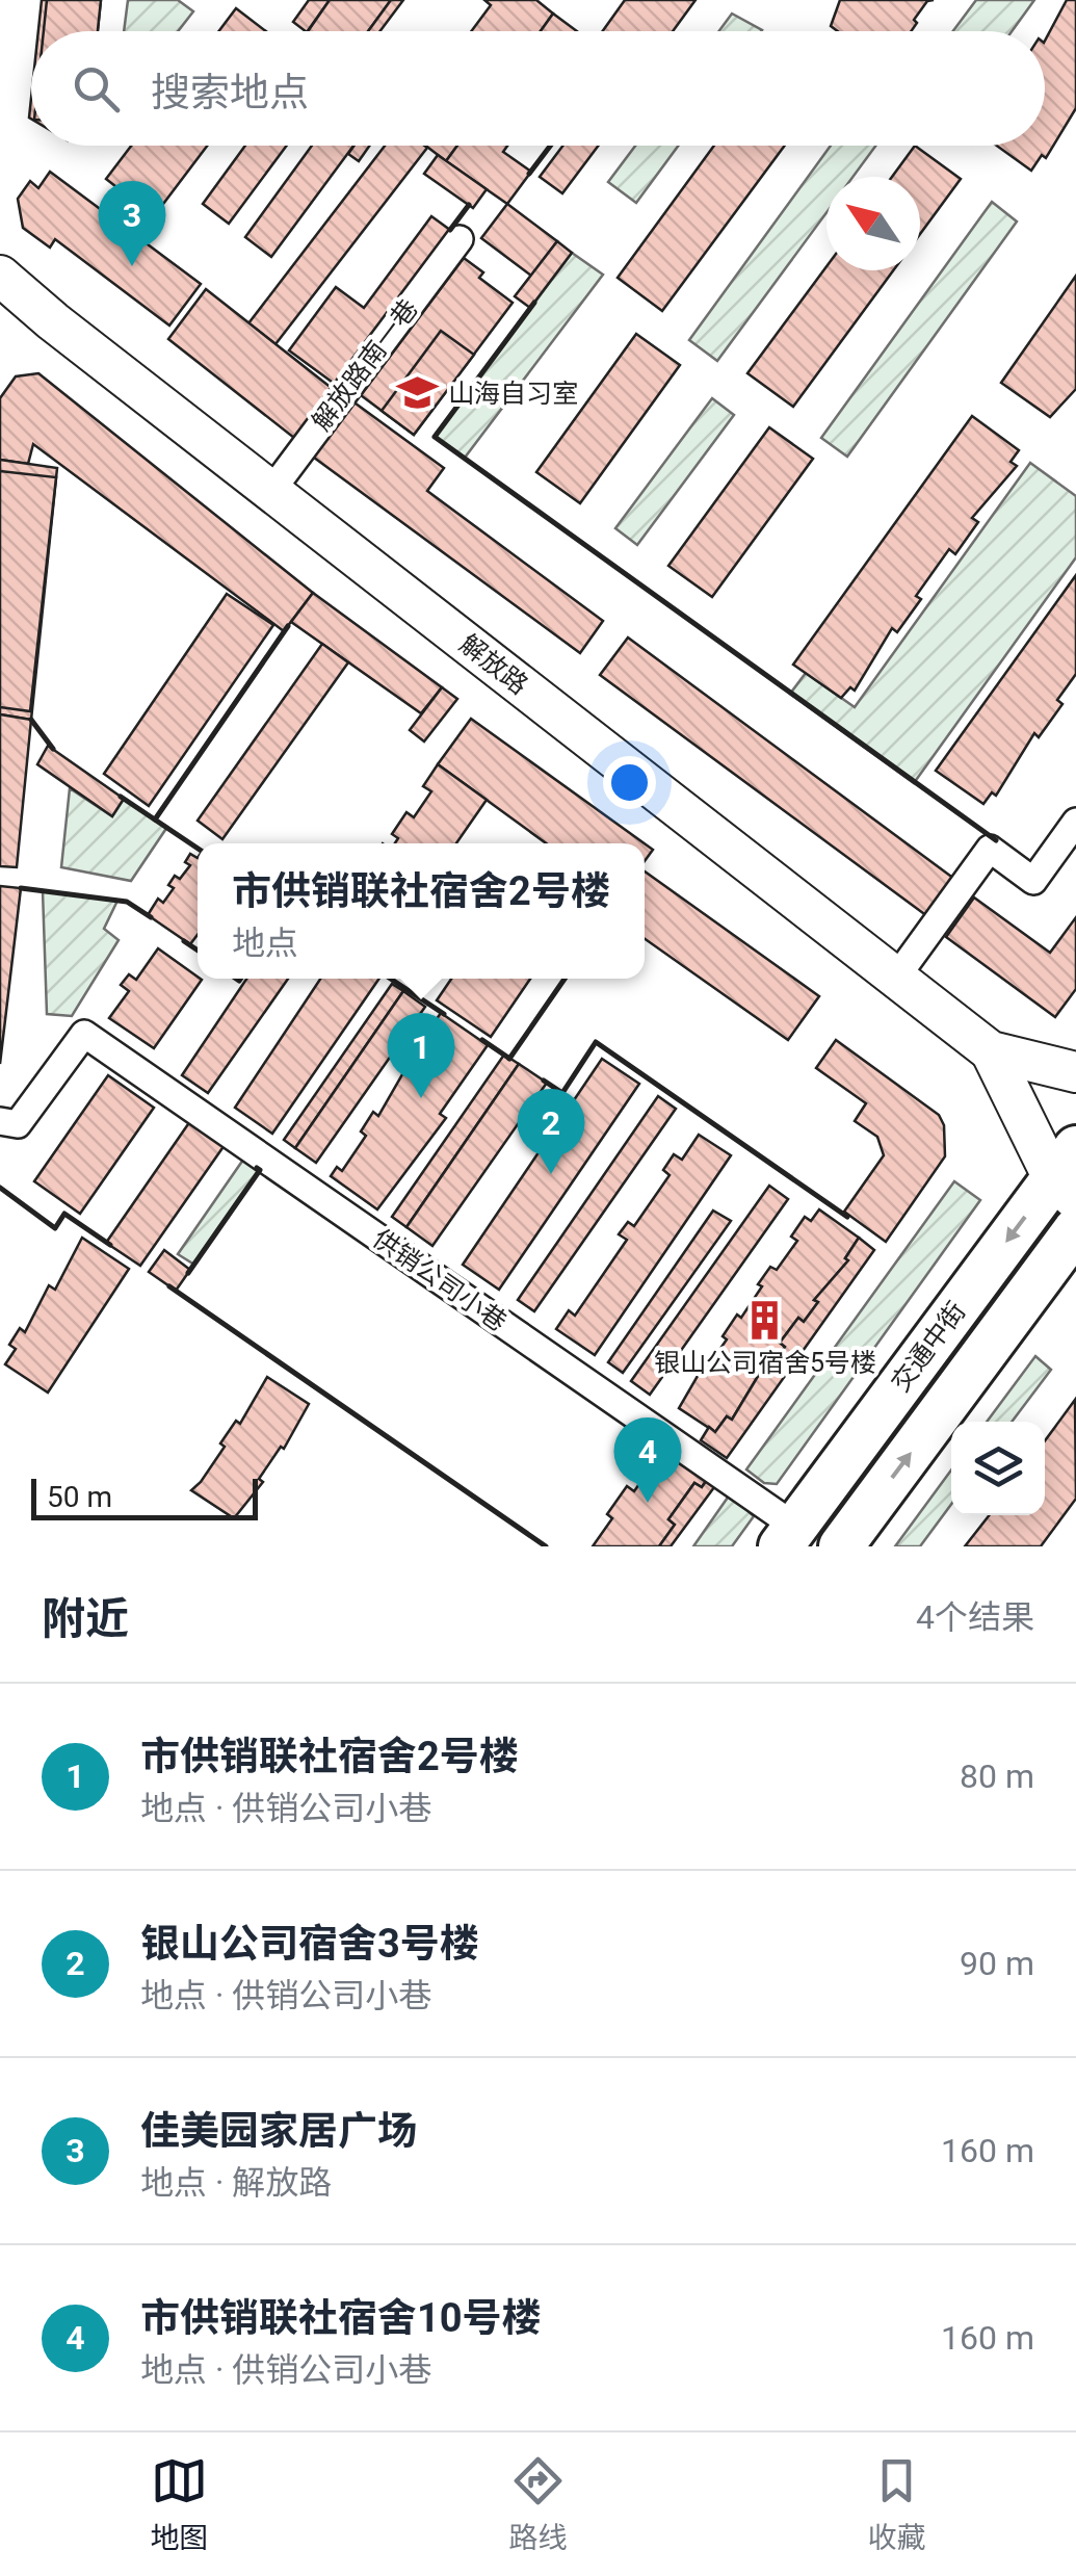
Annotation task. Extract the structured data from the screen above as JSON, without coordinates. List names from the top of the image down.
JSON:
{
  "streets": {
    "main road": ["交通中街"],
    "street": ["解放路南一巷", "解放路", "供销公司小巷"]
  },
  "crossings": [
    ["解放路南一巷", "解放路"],
    ["解放路", "交通中街"],
    ["供销公司小巷", "交通中街"]
  ],
  "places": {
    "school or university": ["山海自习室"],
    "building": ["银山公司宿舍5号楼"]
  },
  "scale_bar": "50 m",
  "north": "top left",
  "page": {
    "search": "搜索地点",
    "pins": [
      "3",
      "1",
      "2",
      "4"
    ],
    "popup": ["市供销联社宿舍2号楼", "地点"],
    "scale": "50 m",
    "heading": ["附近", "4个结果"],
    "list": [
      {
        "mark": "1",
        "name": "市供销联社宿舍2号楼",
        "note": "地点 · 供销公司小巷",
        "value": "80 m"
      },
      {
        "mark": "2",
        "name": "银山公司宿舍3号楼",
        "note": "地点 · 供销公司小巷",
        "value": "90 m"
      },
      {
        "mark": "3",
        "name": "佳美园家居广场",
        "note": "地点 · 解放路",
        "value": "160 m"
      },
      {
        "mark": "4",
        "name": "市供销联社宿舍10号楼",
        "note": "地点 · 供销公司小巷",
        "value": "160 m"
      }
    ],
    "nav": ["地图", "路线", "收藏"]
  }
}
